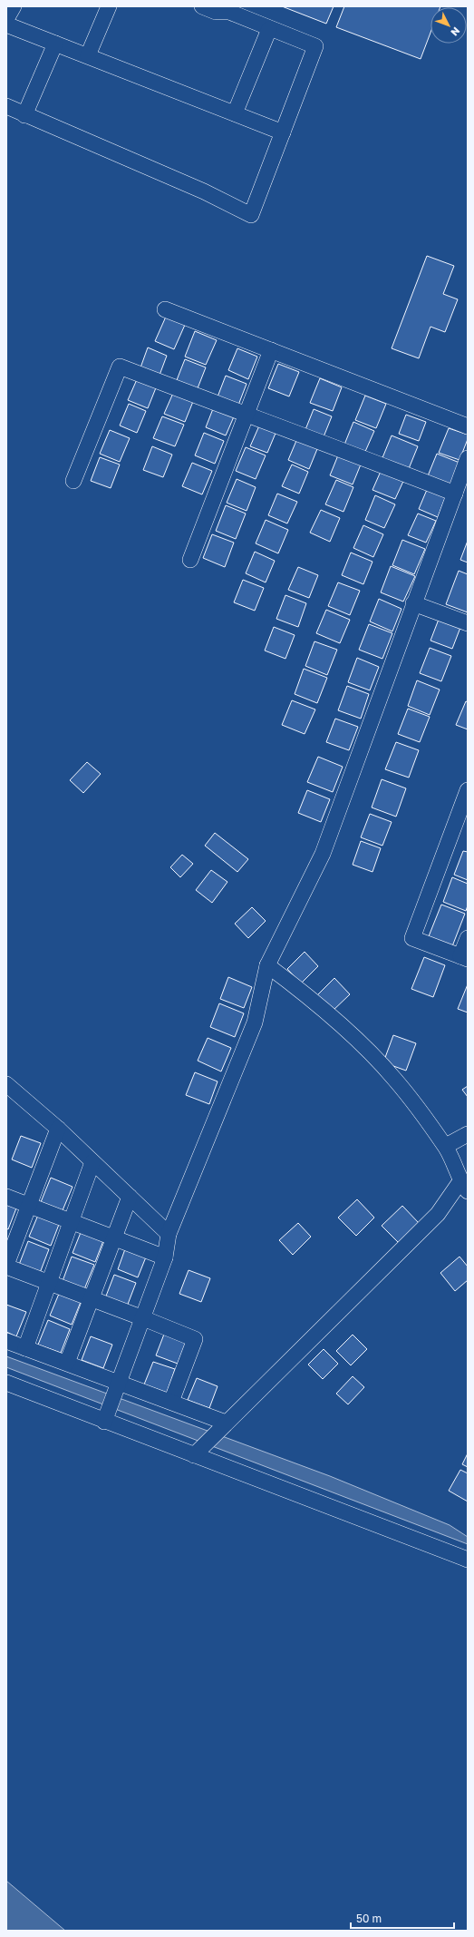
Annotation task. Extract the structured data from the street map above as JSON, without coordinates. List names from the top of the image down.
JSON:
{
  "scale_bar": "50 m",
  "north": "bottom right"
}
